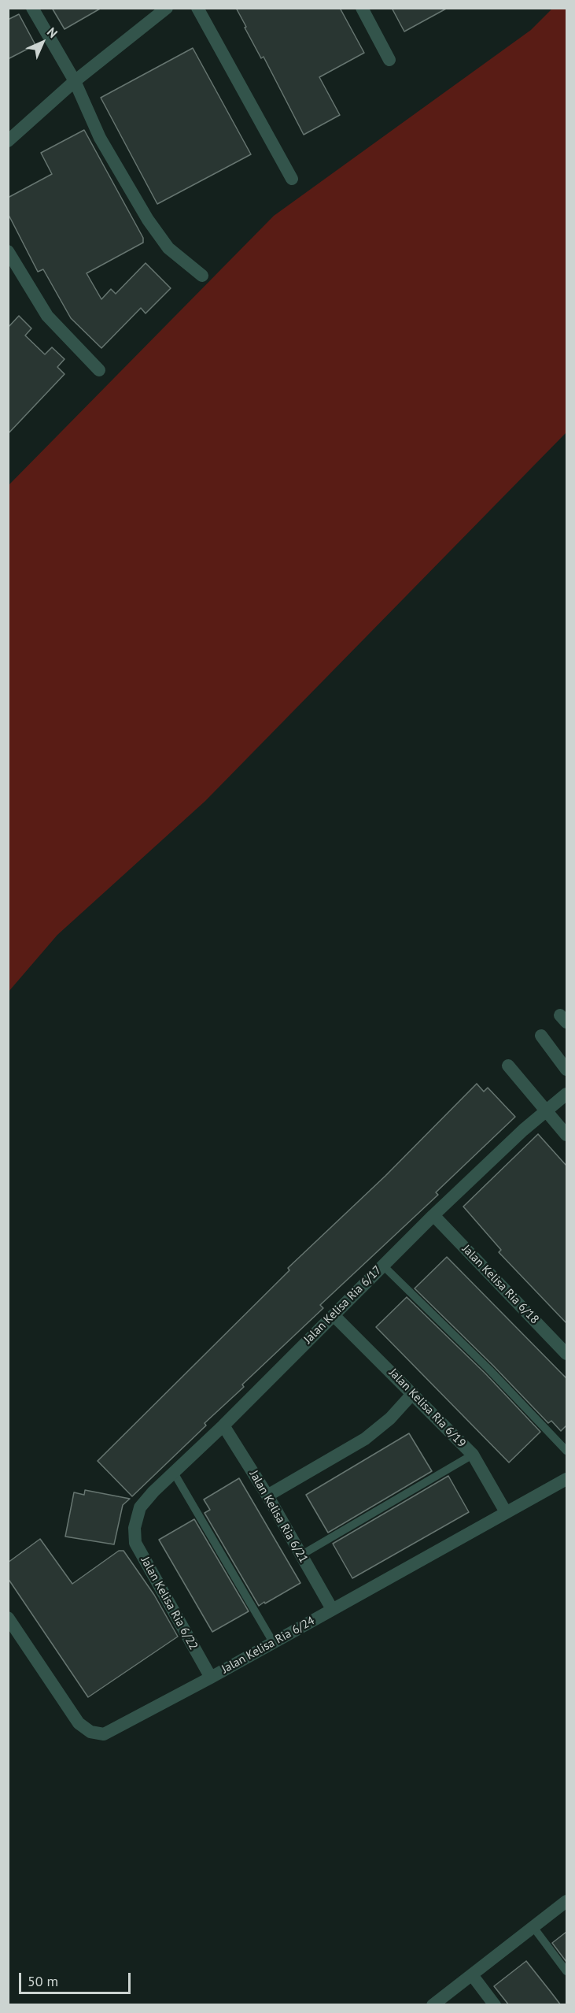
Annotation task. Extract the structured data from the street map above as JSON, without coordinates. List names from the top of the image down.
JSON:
{
  "streets": {
    "street": [
      "Jalan Kelisa Ria 6/18",
      "Jalan Kelisa Ria 6/17",
      "Jalan Kelisa Ria 6/19",
      "Jalan Kelisa Ria 6/21",
      "Jalan Kelisa Ria 6/22",
      "Jalan Kelisa Ria 6/24"
    ]
  },
  "crossings": [
    ["Jalan Kelisa Ria 6/18", "Jalan Kelisa Ria 6/17"],
    ["Jalan Kelisa Ria 6/17", "Jalan Kelisa Ria 6/19"],
    ["Jalan Kelisa Ria 6/17", "Jalan Kelisa Ria 6/21"],
    ["Jalan Kelisa Ria 6/17", "Jalan Kelisa Ria 6/22"],
    ["Jalan Kelisa Ria 6/19", "Jalan Kelisa Ria 6/24"],
    ["Jalan Kelisa Ria 6/21", "Jalan Kelisa Ria 6/24"],
    ["Jalan Kelisa Ria 6/22", "Jalan Kelisa Ria 6/24"]
  ],
  "scale_bar": "50 m",
  "north": "top right"
}
